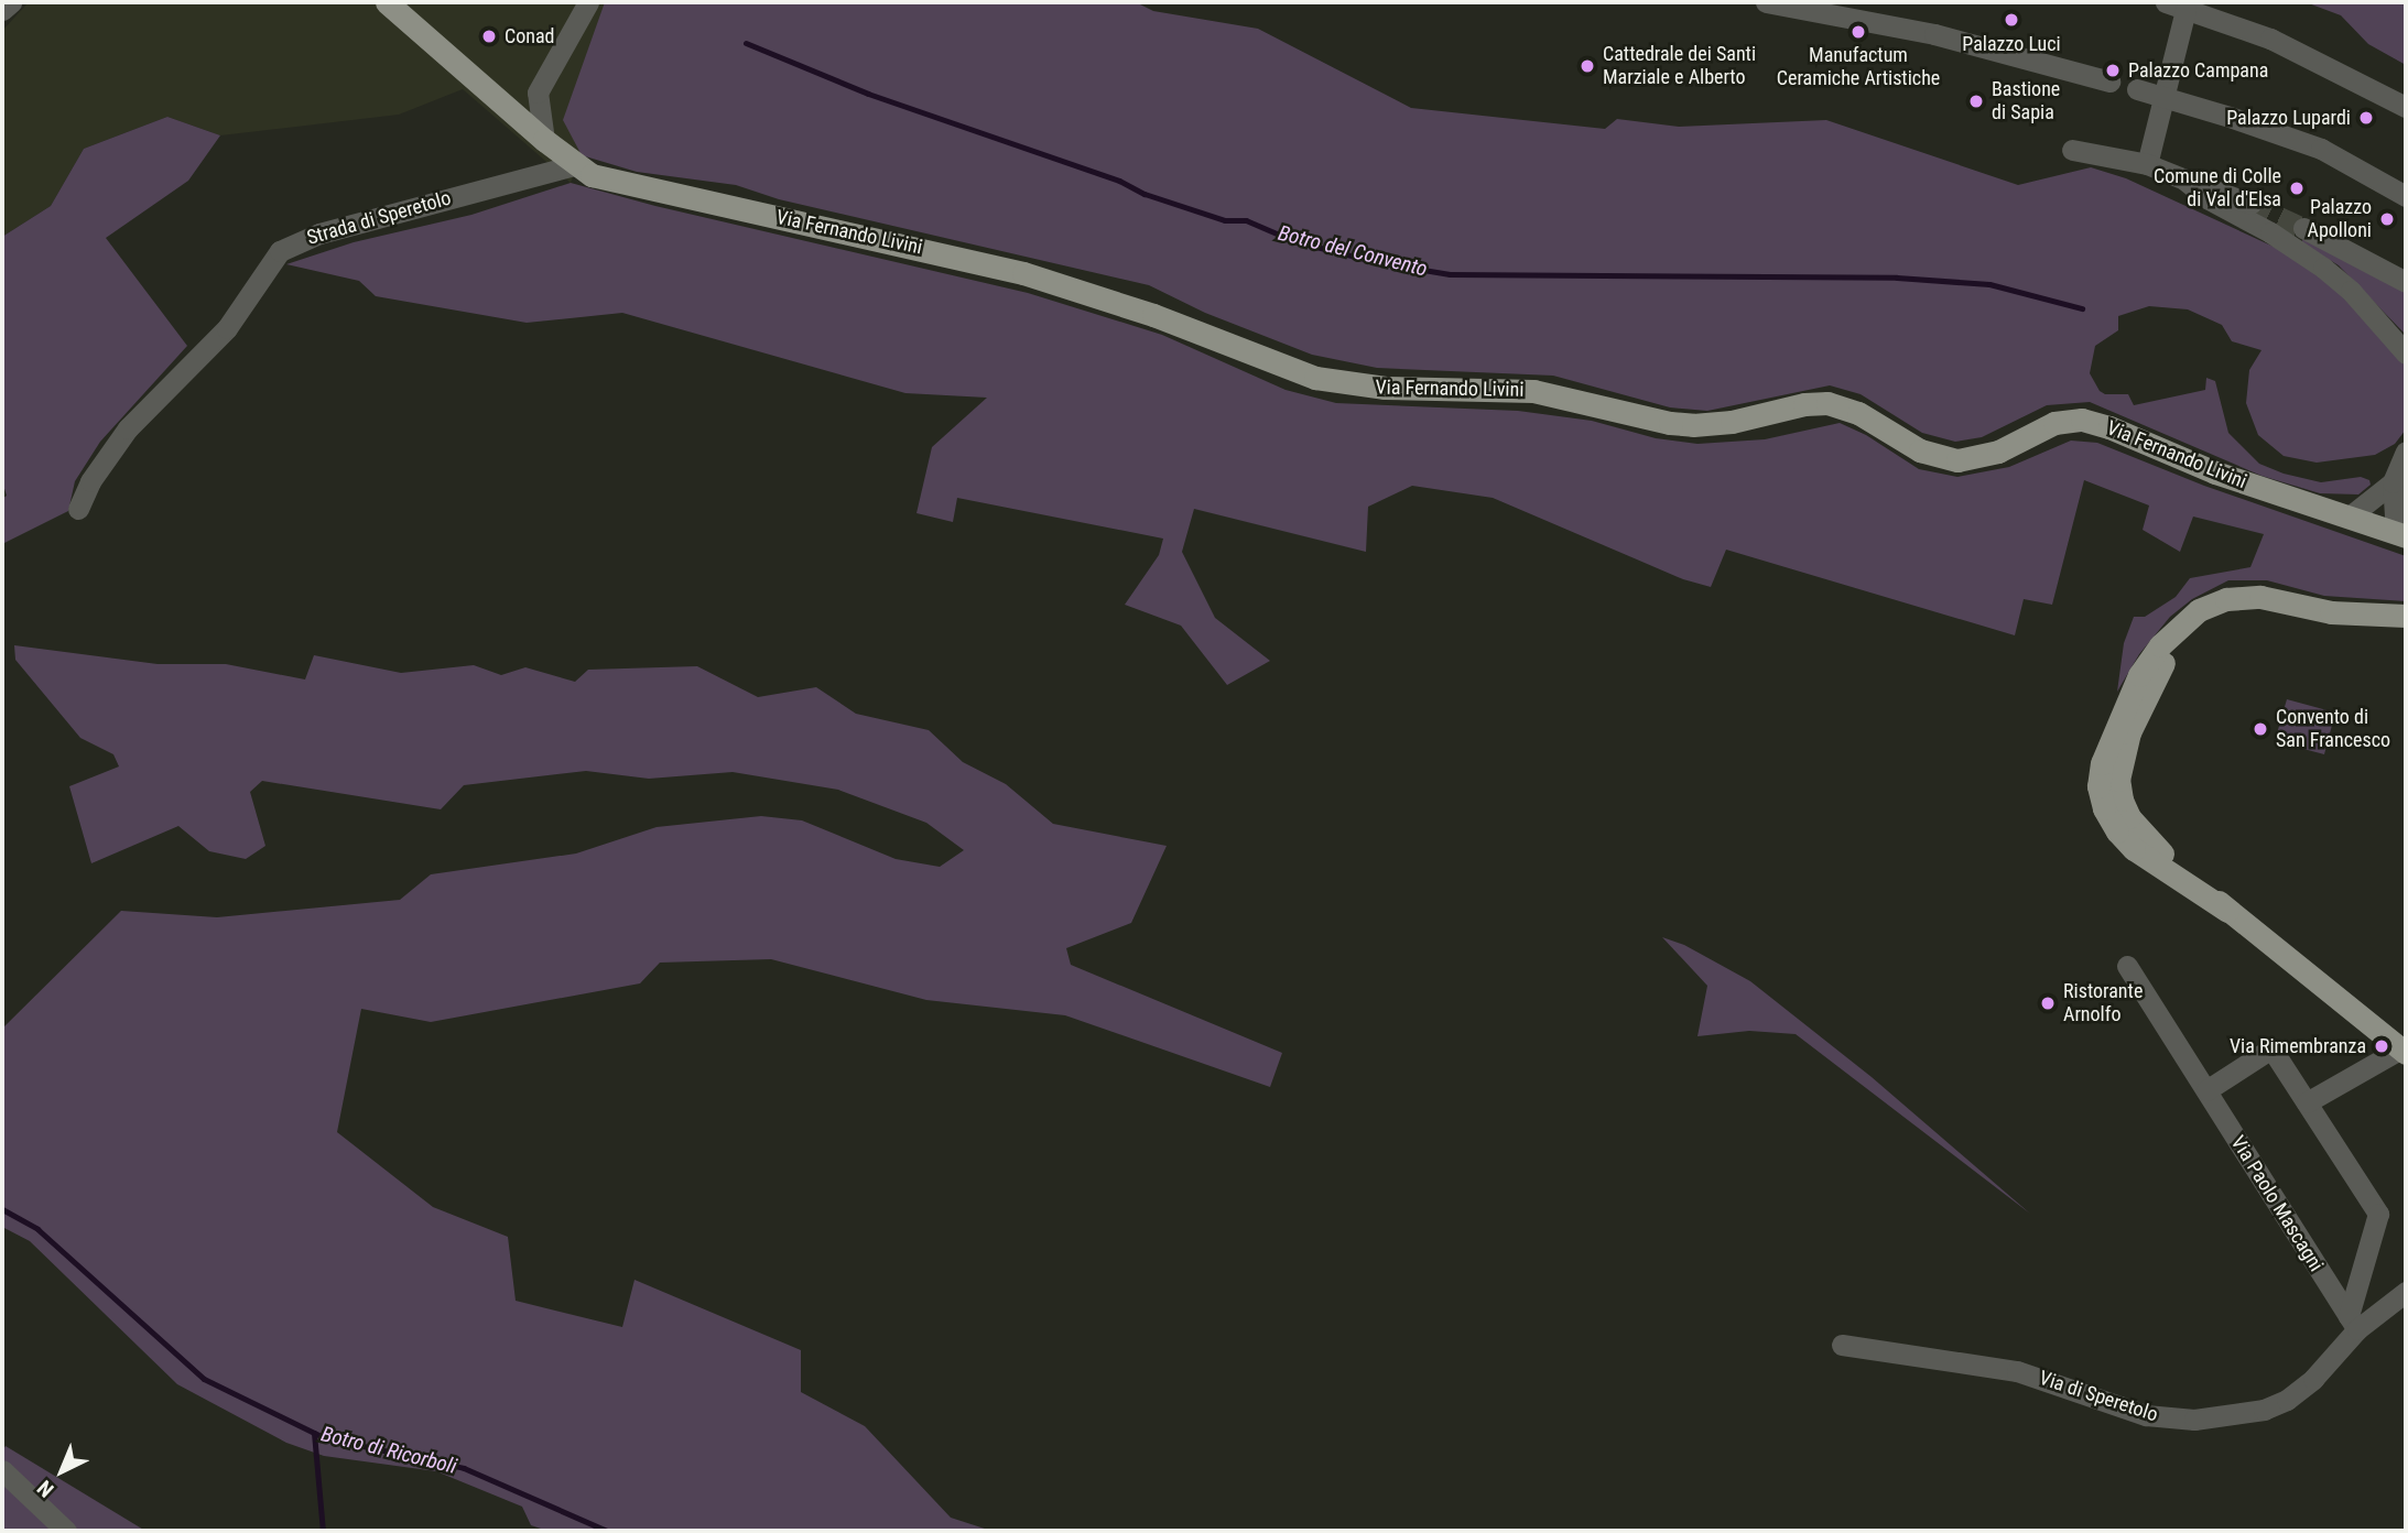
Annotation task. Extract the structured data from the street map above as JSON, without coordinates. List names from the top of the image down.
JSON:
{
  "streets": {
    "main road": ["Via Fernando Livini"],
    "street": ["Strada di Speretolo", "Via Paolo Mascagni", "Via di Speretolo"]
  },
  "crossings": [
    ["Strada di Speretolo", "Via Fernando Livini"],
    ["Via Paolo Mascagni", "Via di Speretolo"]
  ],
  "water": ["Botro del Convento", "Botro di Ricorboli"],
  "places": [
    "Palazzo Luci",
    "Manufactum Ceramiche Artistiche",
    "Conad",
    "Cattedrale dei Santi Marziale e Alberto",
    "Palazzo Campana",
    "Bastione di Sapia",
    "Palazzo Lupardi",
    "Comune di Colle di Val d'Elsa",
    "Palazzo Apolloni",
    "Convento di San Francesco",
    "Ristorante Arnolfo",
    "Via Rimembranza"
  ],
  "north": "bottom left"
}
